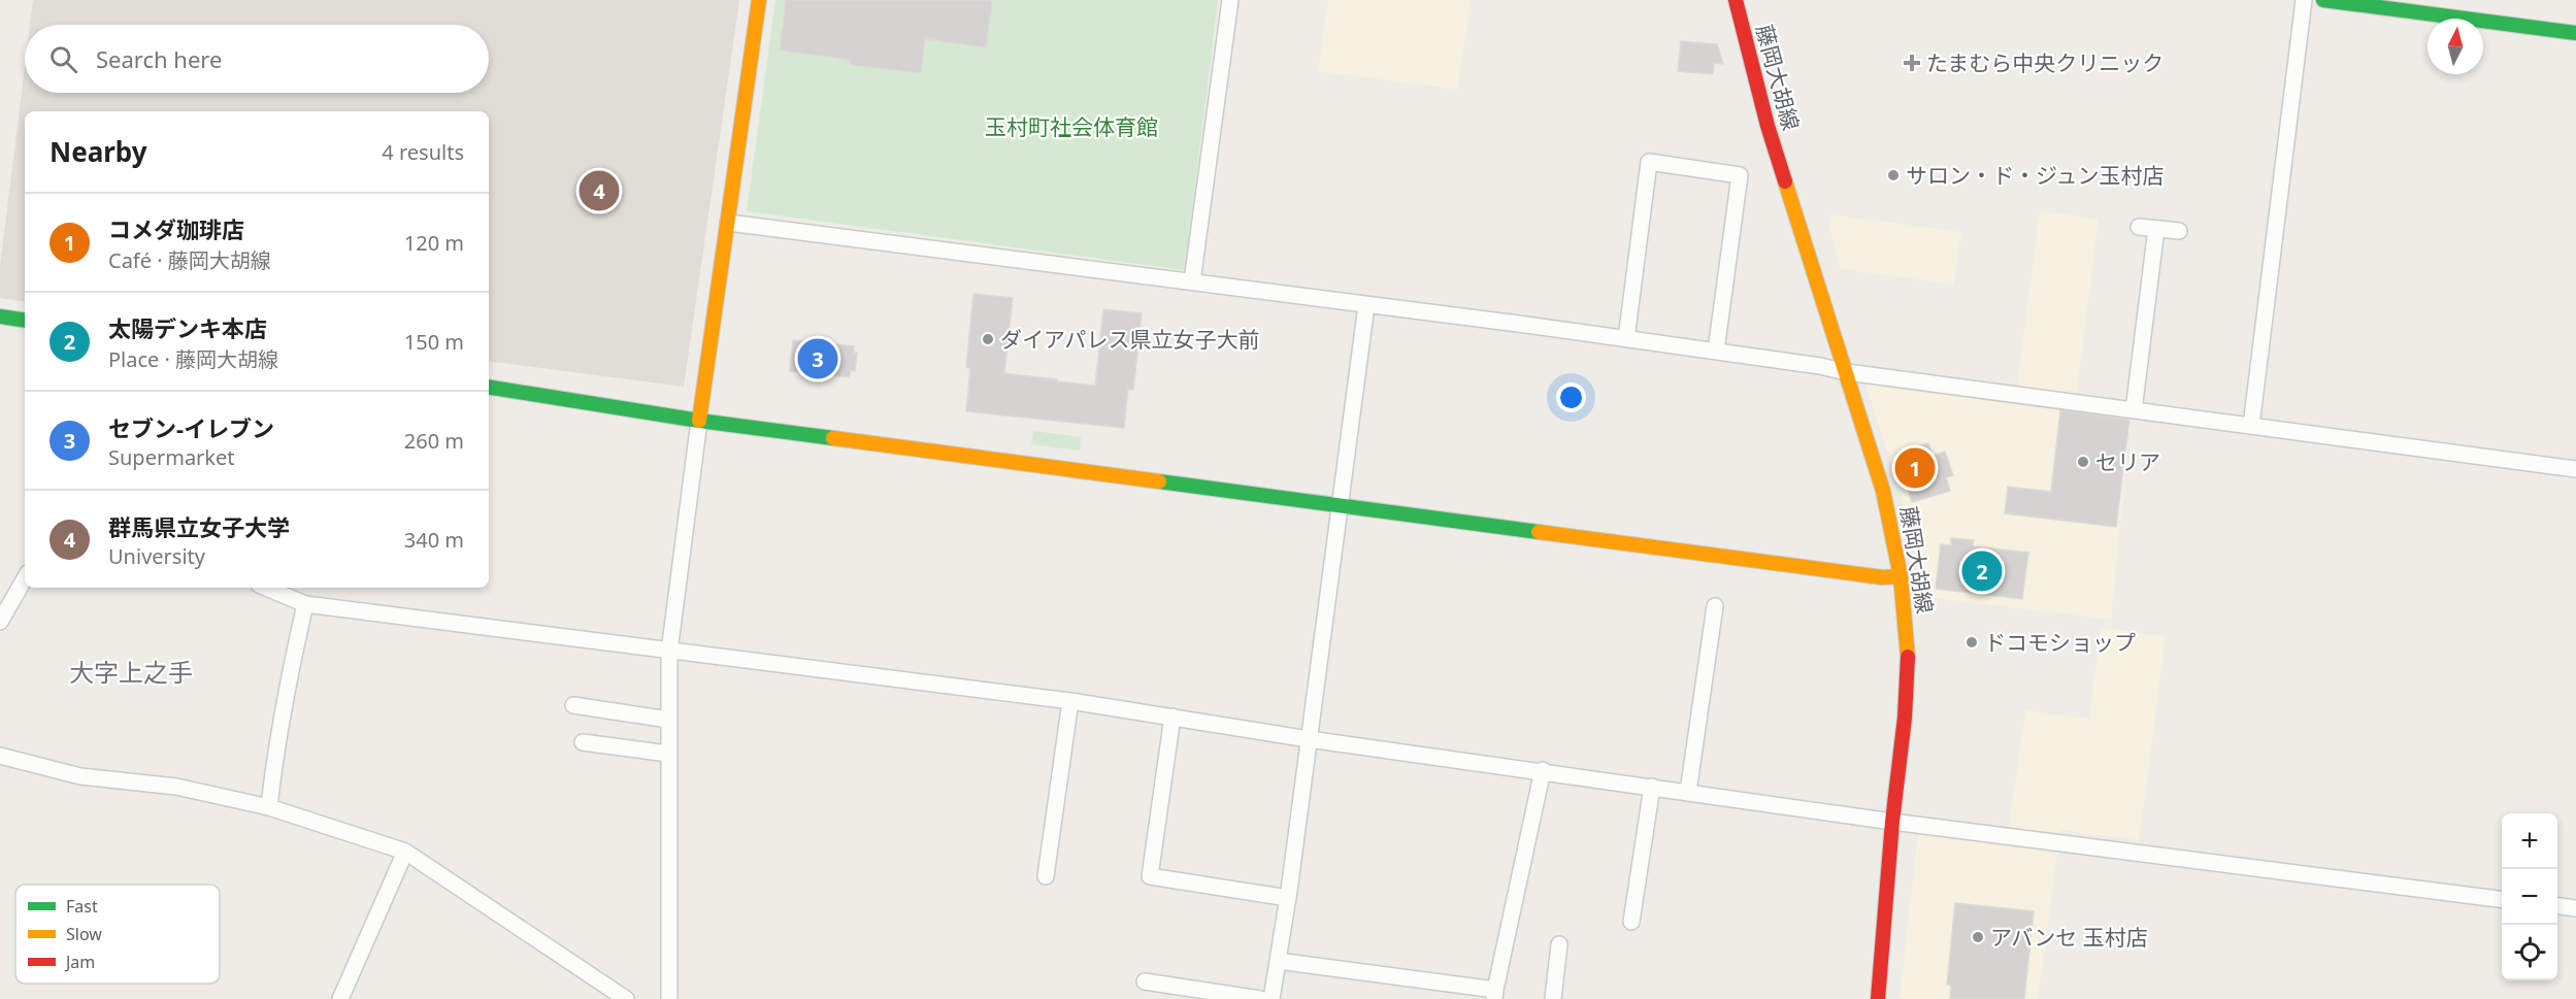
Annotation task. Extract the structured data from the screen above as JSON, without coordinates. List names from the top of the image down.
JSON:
{
  "streets": {
    "street": ["藤岡大胡線"]
  },
  "districts": ["大字上之手"],
  "parks": ["玉村町社会体育館"],
  "places": {
    "health": ["たまむら中央クリニック"],
    "other": [
      "サロン・ド・ジュン玉村店",
      "ダイアパレス県立女子大前",
      "セリア",
      "ドコモショップ",
      "アバンセ 玉村店"
    ]
  },
  "legend": ["Fast", "Slow", "Jam"],
  "north": "top",
  "page": {
    "search": "Search here",
    "heading": ["Nearby", "4 results"],
    "pins": [
      "4",
      "3",
      "1",
      "2"
    ],
    "list": [
      {
        "mark": "1",
        "name": "コメダ珈琲店",
        "note": "Café · 藤岡大胡線",
        "value": "120 m"
      },
      {
        "mark": "2",
        "name": "太陽デンキ本店",
        "note": "Place · 藤岡大胡線",
        "value": "150 m"
      },
      {
        "mark": "3",
        "name": "セブン-イレブン",
        "note": "Supermarket",
        "value": "260 m"
      },
      {
        "mark": "4",
        "name": "群馬県立女子大学",
        "note": "University",
        "value": "340 m"
      }
    ],
    "map_buttons": ["+", "−"]
  }
}
